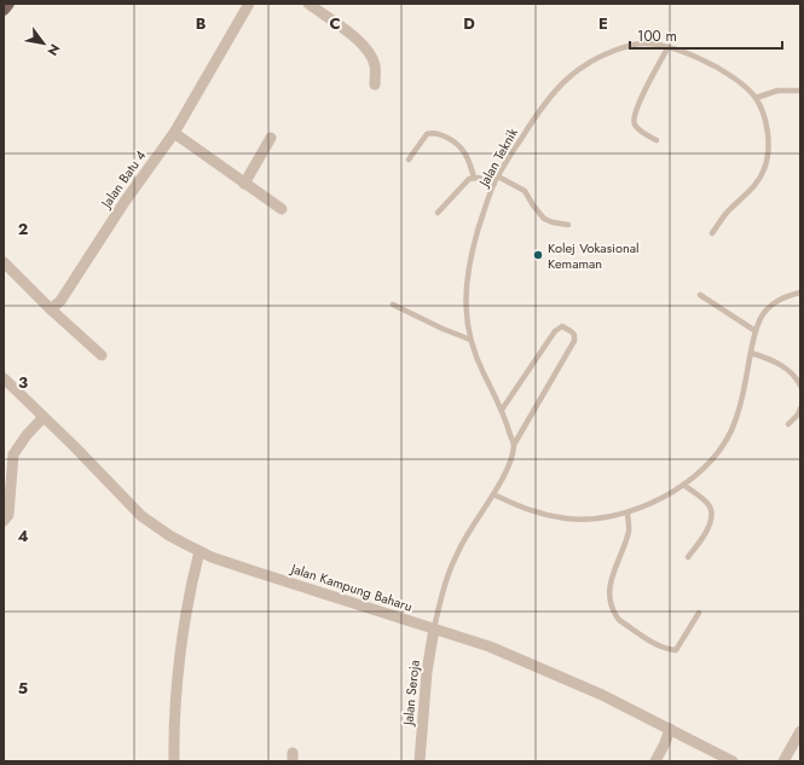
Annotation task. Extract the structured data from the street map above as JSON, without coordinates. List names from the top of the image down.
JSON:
{
  "streets": {
    "street": ["Jalan Batu 4", "Jalan Kampung Baharu", "Jalan Seroja"],
    "lane": ["Jalan Teknik"]
  },
  "crossings": [
    ["Jalan Kampung Baharu", "Jalan Seroja"]
  ],
  "places": ["Kolej Vokasional Kemaman"],
  "scale_bar": "100 m",
  "north": "bottom right",
  "grid": {
    "columns": [
      "B",
      "C",
      "D",
      "E"
    ],
    "rows": [
      "2",
      "3",
      "4",
      "5"
    ]
  }
}
